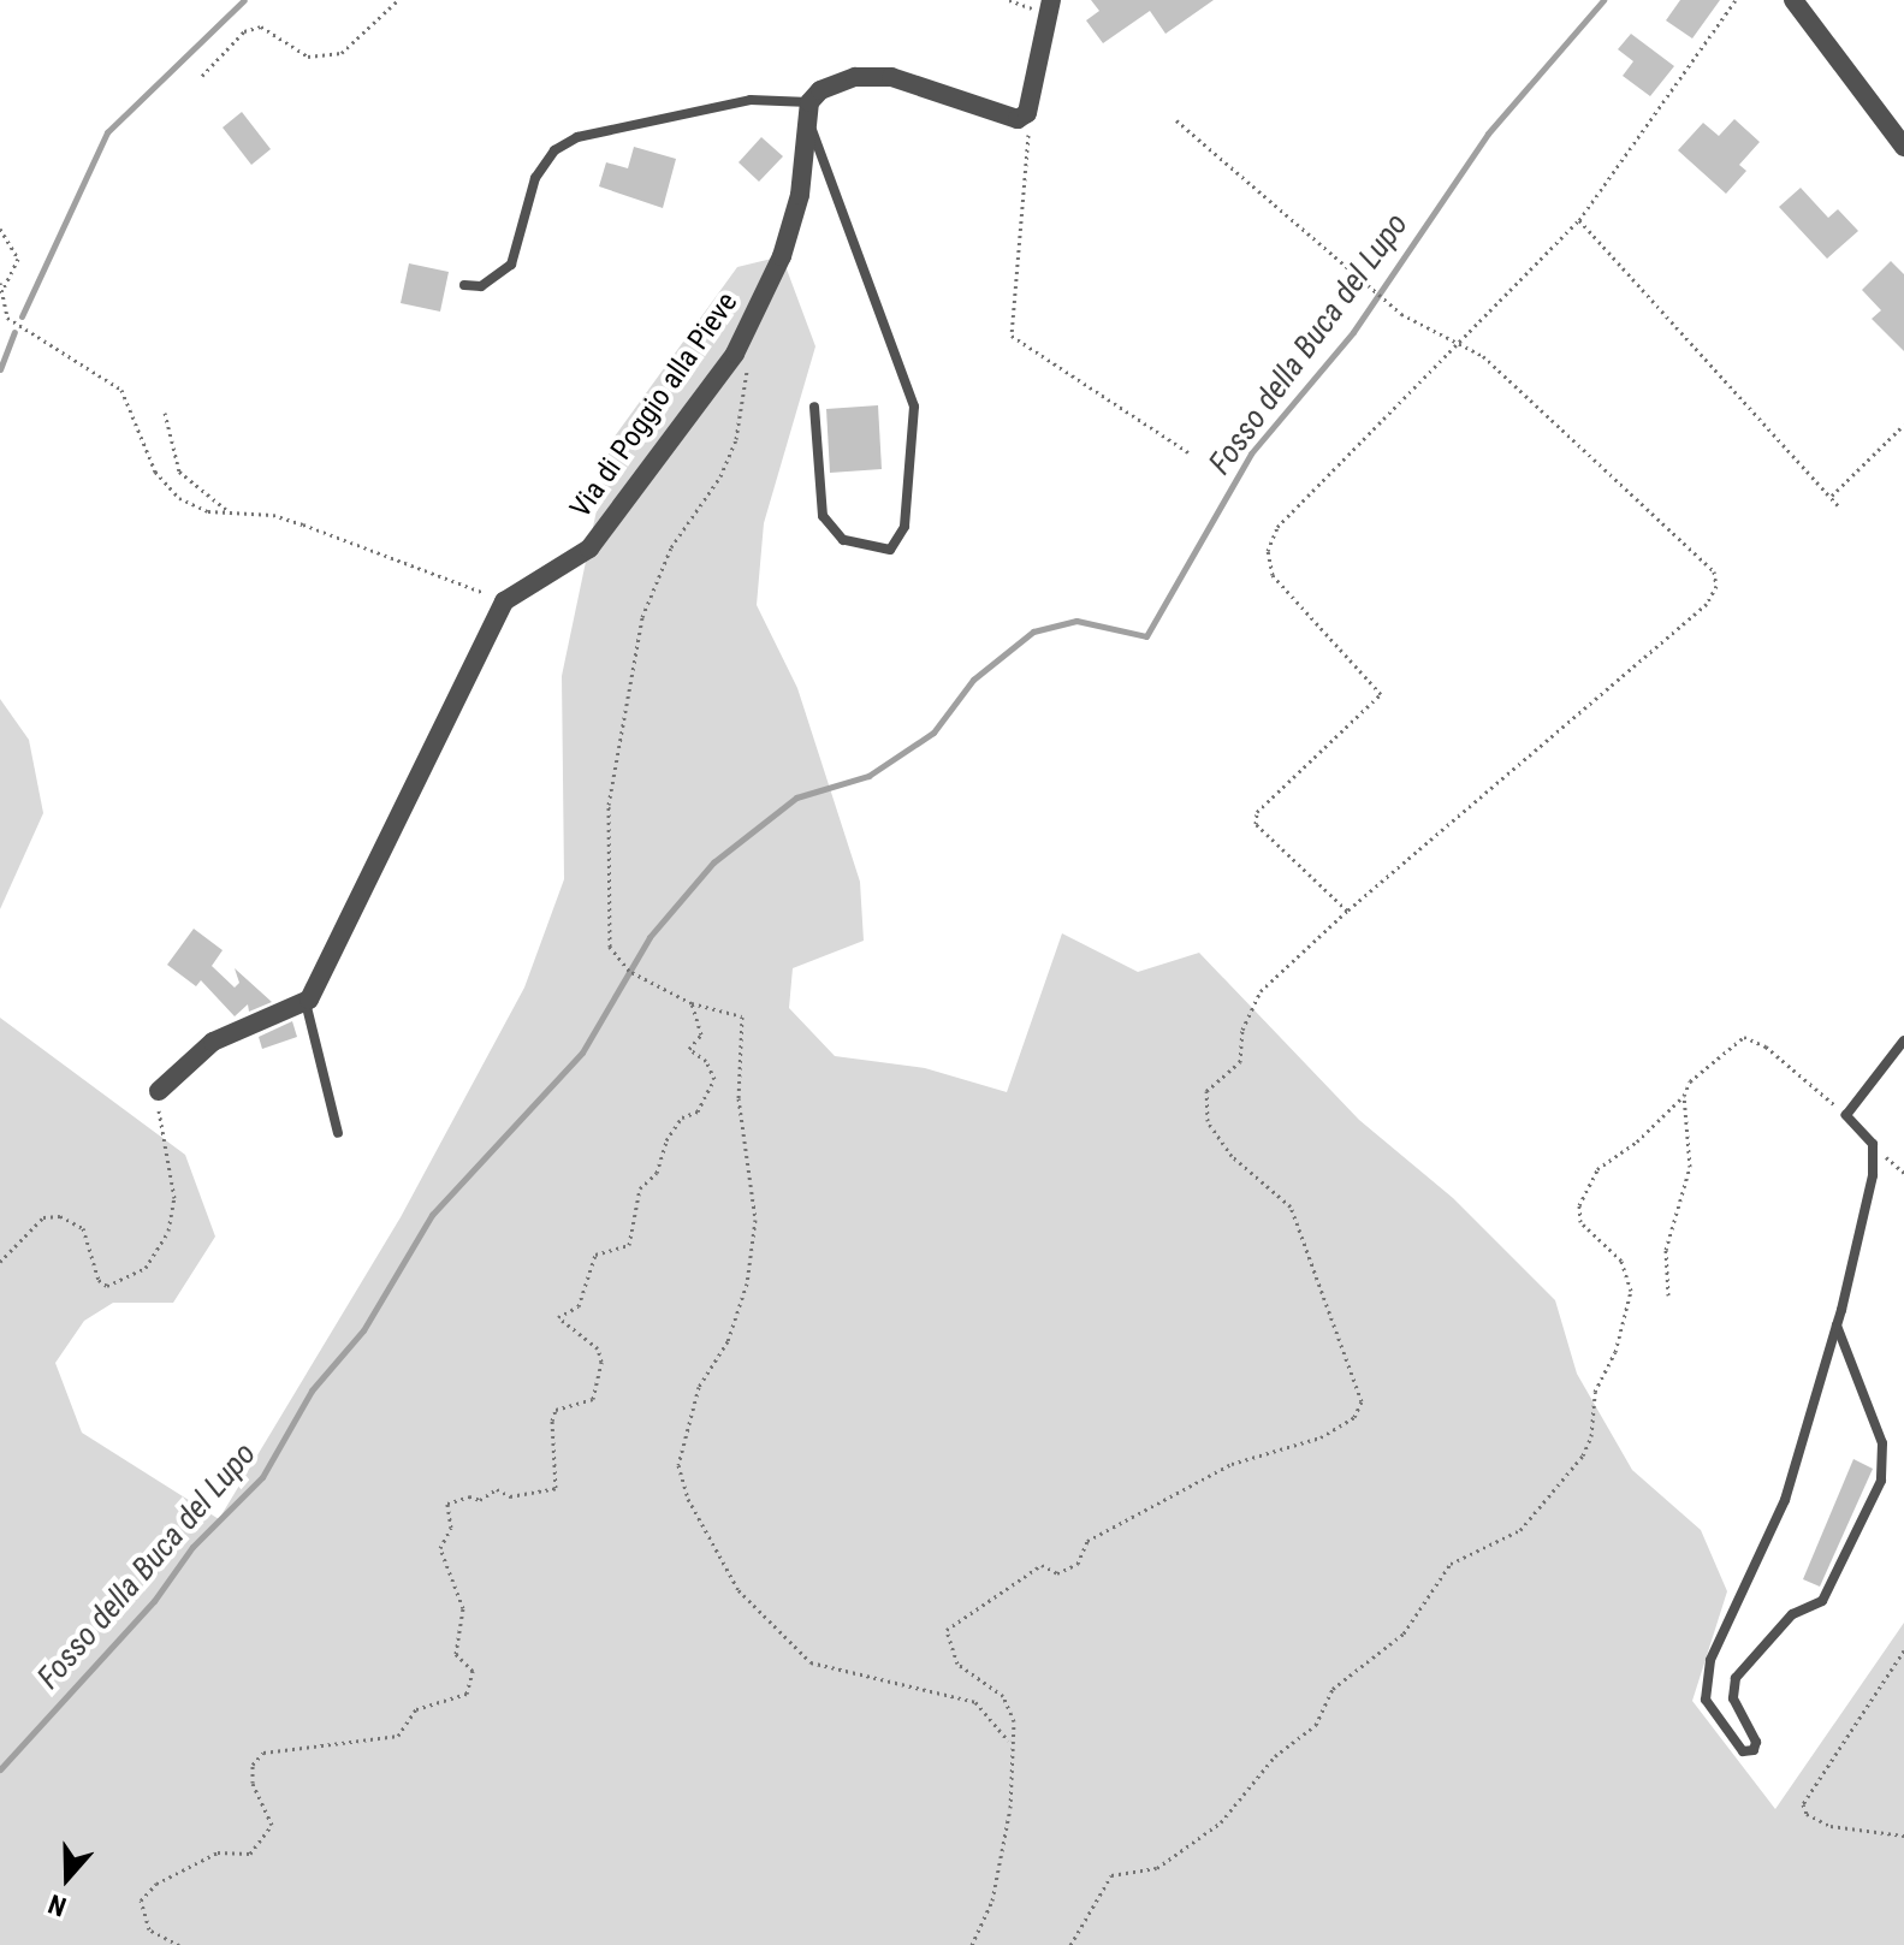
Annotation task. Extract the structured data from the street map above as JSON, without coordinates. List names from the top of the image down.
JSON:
{
  "streets": {
    "street": ["Via di Poggio alla Pieve"]
  },
  "water": ["Fosso della Buca del Lupo"],
  "north": "bottom"
}
